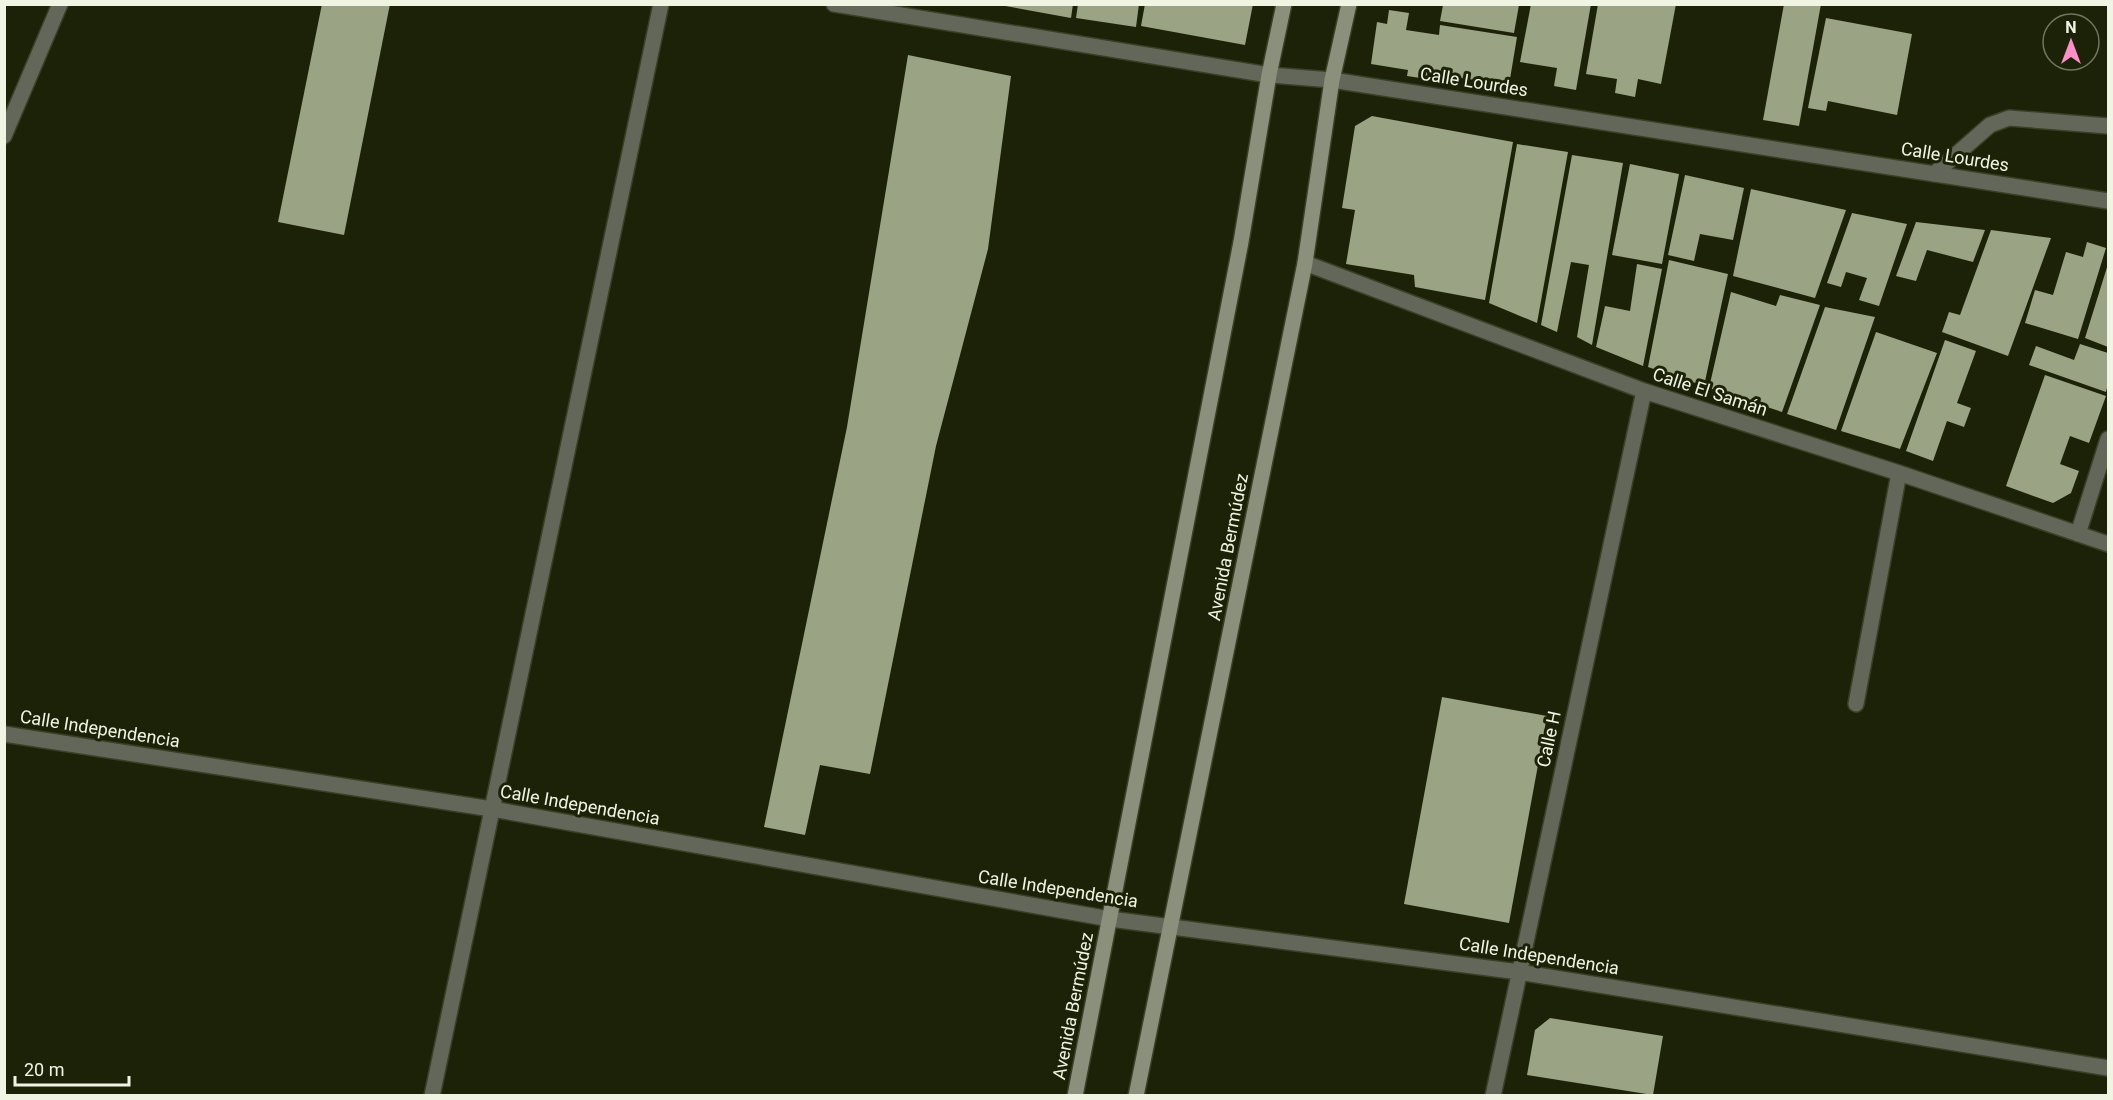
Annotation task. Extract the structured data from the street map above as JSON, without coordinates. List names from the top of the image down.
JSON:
{
  "streets": {
    "street": [
      "Calle Lourdes",
      "Calle El Samán",
      "Avenida Bermúdez",
      "Calle Independencia",
      "Calle H"
    ]
  },
  "crossings": [
    ["Calle Lourdes", "Avenida Bermúdez"],
    ["Calle El Samán", "Avenida Bermúdez"],
    ["Calle El Samán", "Calle H"],
    ["Avenida Bermúdez", "Calle Independencia"],
    ["Calle Independencia", "Calle H"]
  ],
  "scale_bar": "20 m",
  "north": "top"
}
